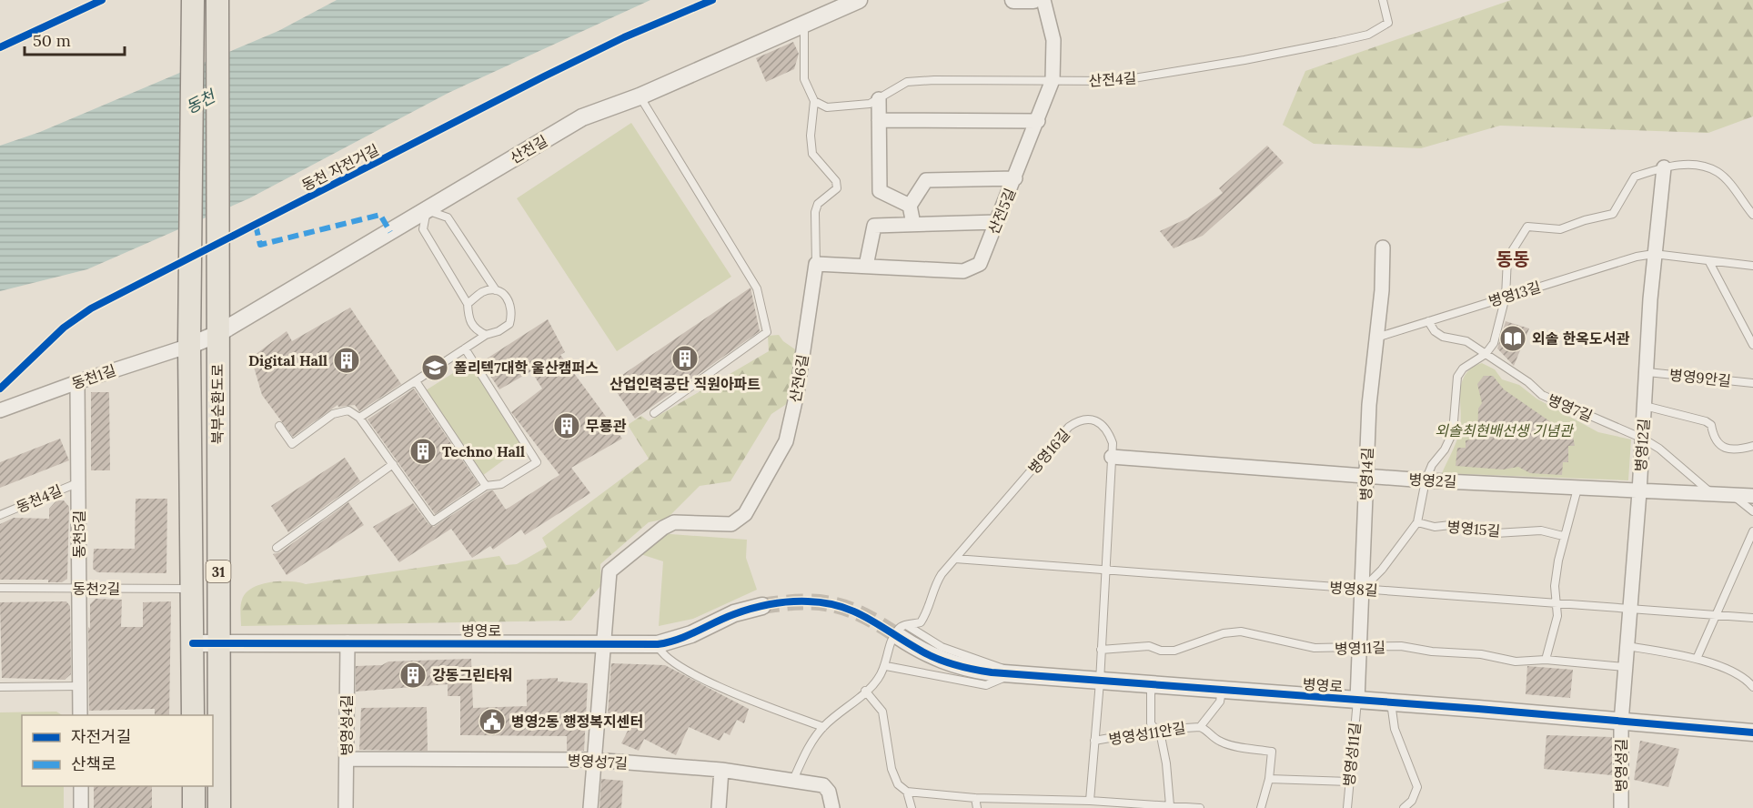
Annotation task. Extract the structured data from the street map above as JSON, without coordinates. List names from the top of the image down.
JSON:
{
  "streets": {
    "main road": ["북부순환도로", "31"],
    "street": [
      "산전길",
      "산전5길",
      "동천1길",
      "산전6길",
      "병영12길",
      "병영14길",
      "병영2길",
      "동천5길",
      "병영로",
      "병영성4길",
      "병영성7길",
      "병영성길"
    ],
    "lane": [
      "산전4길",
      "병영13길",
      "병영9안길",
      "병영7길",
      "병영16길",
      "동천4길",
      "병영15길",
      "동천2길",
      "병영8길",
      "병영11길",
      "병영성11안길",
      "병영성11길"
    ],
    "cycle path": ["동천 자전거길"]
  },
  "crossings": [
    ["산전4길", "산전5길"],
    ["산전4길", "산전6길"],
    ["산전길", "동천1길"],
    ["산전길", "산전6길"],
    ["산전길", "북부순환도로"],
    ["산전5길", "산전6길"],
    ["병영13길", "병영7길"],
    ["병영13길", "병영12길"],
    ["병영13길", "병영14길"],
    ["동천1길", "북부순환도로"],
    ["동천1길", "동천5길"],
    ["병영9안길", "병영12길"],
    ["산전6길", "병영로"],
    ["산전6길", "병영성7길"],
    ["북부순환도로", "동천2길"],
    ["북부순환도로", "병영로"],
    ["병영7길", "병영12길"],
    ["병영7길", "병영2길"],
    ["병영12길", "병영2길"],
    ["병영12길", "병영8길"],
    ["병영12길", "병영로"],
    ["병영12길", "병영11길"],
    ["병영12길", "병영성길"],
    ["병영16길", "병영2길"],
    ["병영16길", "병영8길"],
    ["병영16길", "병영로"],
    ["병영16길", "병영11길"],
    ["병영16길", "병영성11안길"],
    ["병영14길", "병영2길"],
    ["병영14길", "병영8길"],
    ["병영14길", "병영로"],
    ["병영14길", "병영11길"],
    ["병영14길", "병영성11길"],
    ["동천4길", "동천5길"],
    ["동천5길", "동천2길"],
    ["병영로", "병영성4길"],
    ["병영로", "병영성11안길"],
    ["병영로", "병영성11길"],
    ["병영로", "병영성길"],
    ["병영성4길", "병영성7길"]
  ],
  "districts": ["동동"],
  "water": ["동천"],
  "parks": ["외솔최현배선생 기념관"],
  "places": {
    "library": ["외솔 한옥도서관"],
    "building": [
      "산업인력공단 직원아파트",
      "Digital Hall",
      "무룡관",
      "Techno Hall",
      "강동그린타워"
    ],
    "school or university": ["폴리텍7대학 울산캠퍼스"],
    "public building": ["병영2동 행정복지센터"]
  },
  "legend": ["자전거길", "산책로"],
  "scale_bar": "50 m"
}
